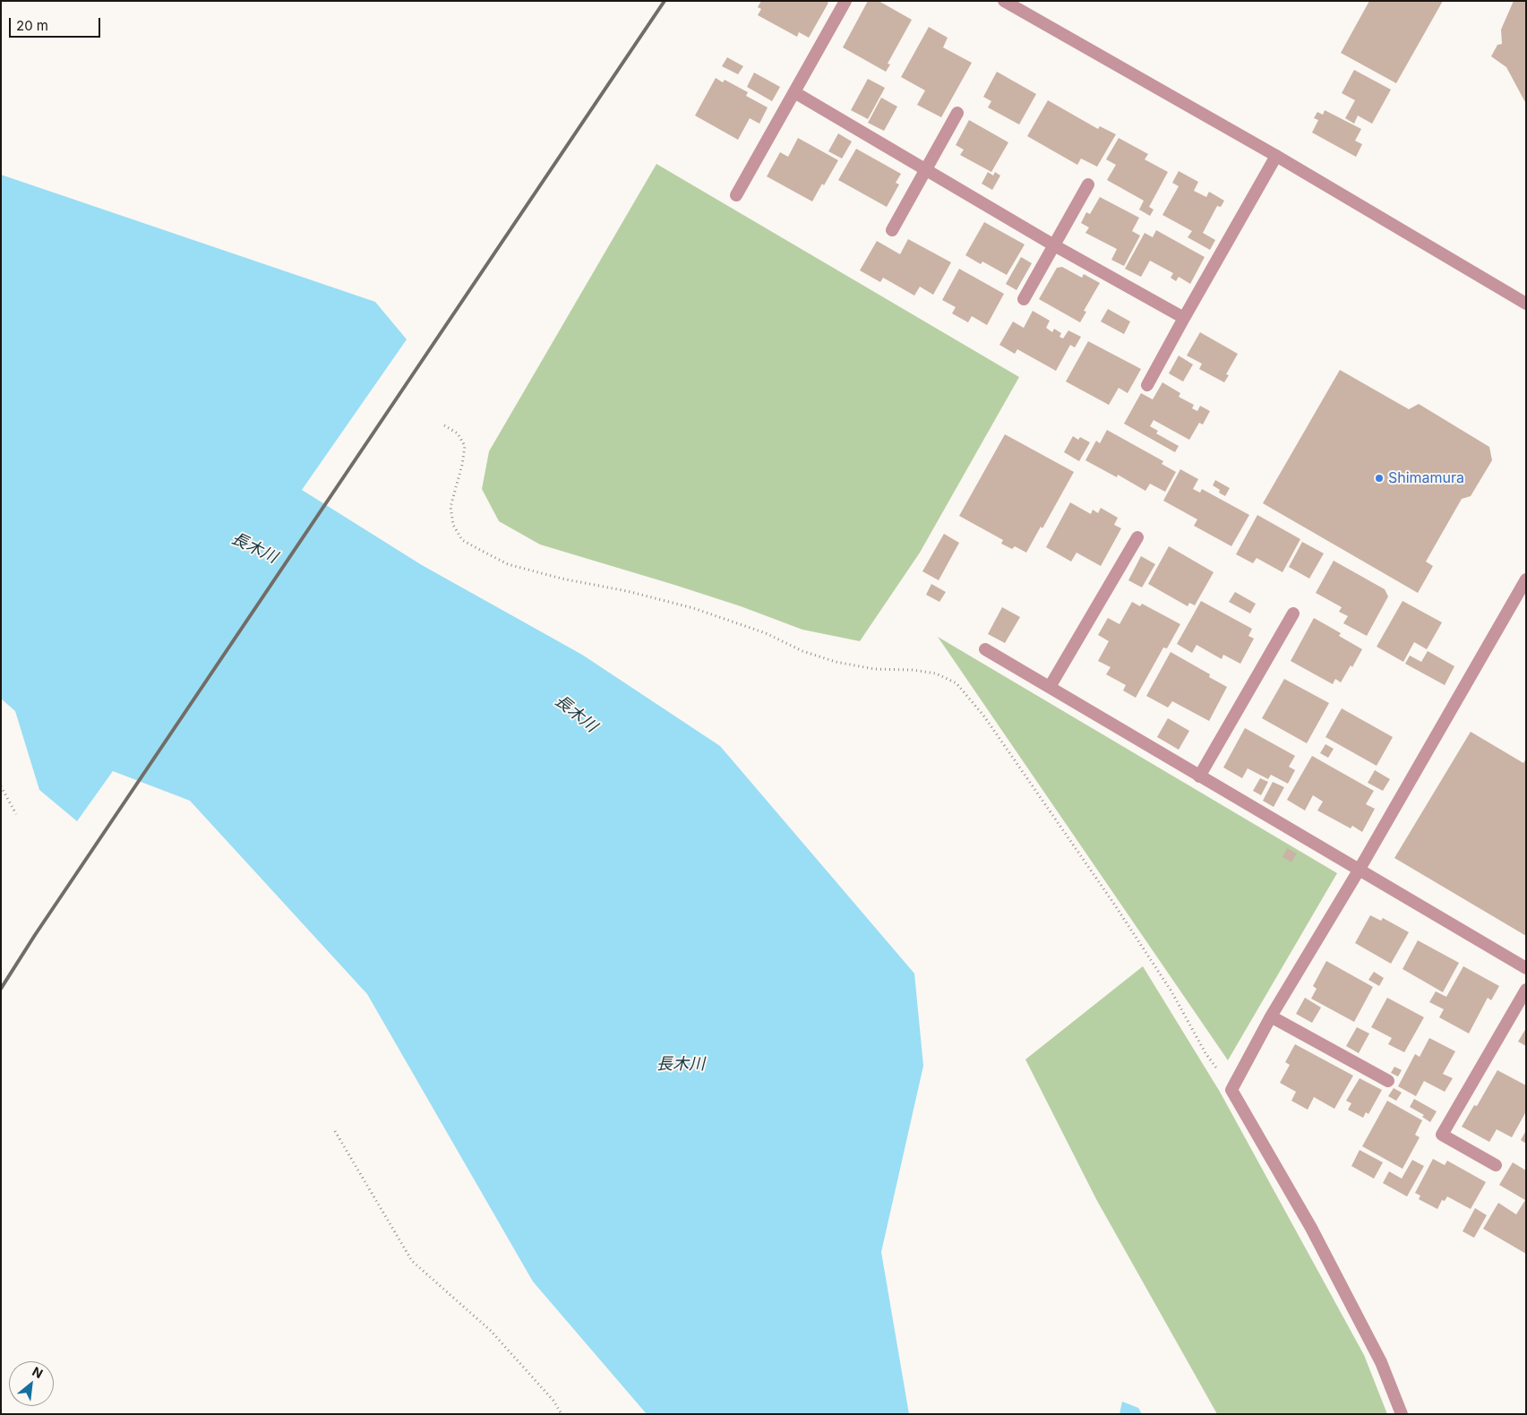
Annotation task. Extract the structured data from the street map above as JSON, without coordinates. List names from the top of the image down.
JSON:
{
  "water": ["長木川"],
  "places": ["Shimamura"],
  "scale_bar": "20 m",
  "north": "top right"
}
